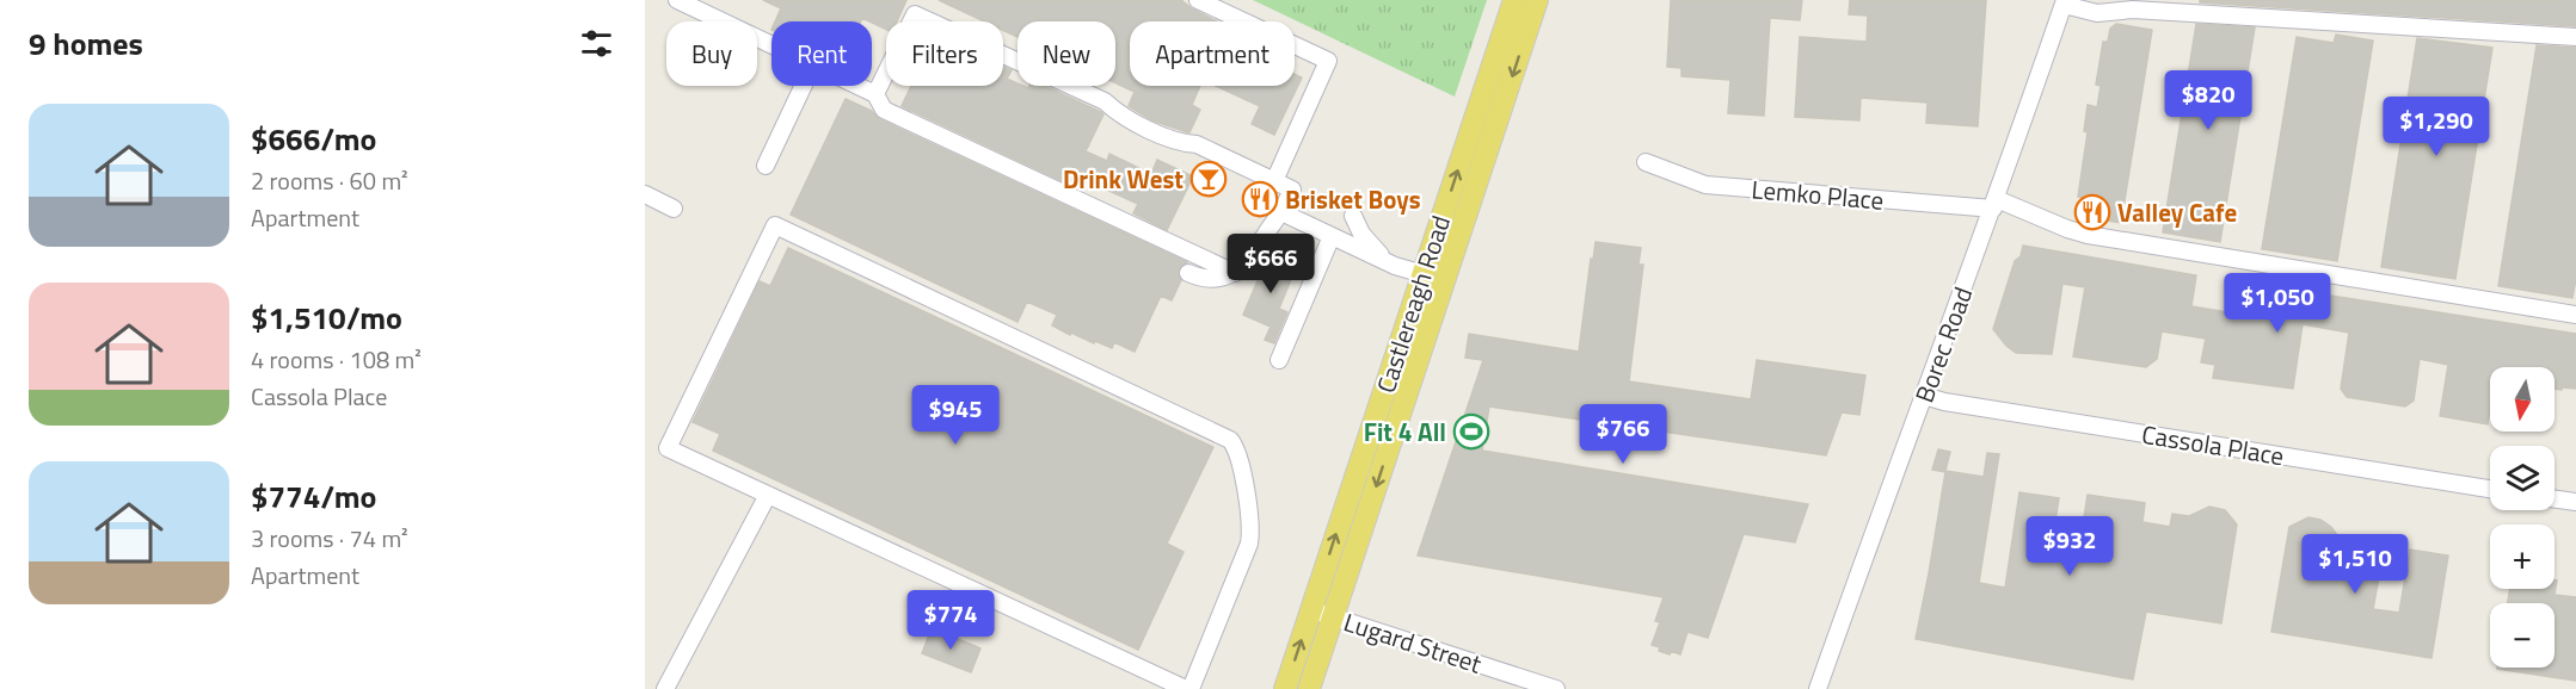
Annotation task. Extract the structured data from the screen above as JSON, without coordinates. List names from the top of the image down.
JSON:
{
  "streets": {
    "main road": ["Castlereagh Road"],
    "street": [
      "Lemko Place",
      "Borec Road",
      "Cassola Place",
      "Lugard Street"
    ]
  },
  "crossings": [
    ["Lemko Place", "Borec Road"],
    ["Castlereagh Road", "Lugard Street"],
    ["Borec Road", "Cassola Place"]
  ],
  "places": {
    "bar": ["Drink West"],
    "restaurant": ["Brisket Boys", "Valley Cafe"],
    "sports": ["Fit 4 All"]
  },
  "north": "bottom",
  "page": {
    "heading": "9 homes",
    "chip": [
      "Buy",
      "Rent",
      "Filters",
      "New",
      "Apartment"
    ],
    "price": [
      "$820",
      "$1,290",
      "$666",
      "$1,050",
      "$945",
      "$766",
      "$932",
      "$1,510",
      "$774"
    ],
    "list": [
      {
        "name": "$666/mo",
        "note": "2 rooms · 60 m² · Apartment"
      },
      {
        "name": "$1,510/mo",
        "note": "4 rooms · 108 m² · Cassola Place"
      },
      {
        "name": "$774/mo",
        "note": "3 rooms · 74 m² · Apartment"
      }
    ],
    "map_buttons": ["+", "−"]
  }
}
